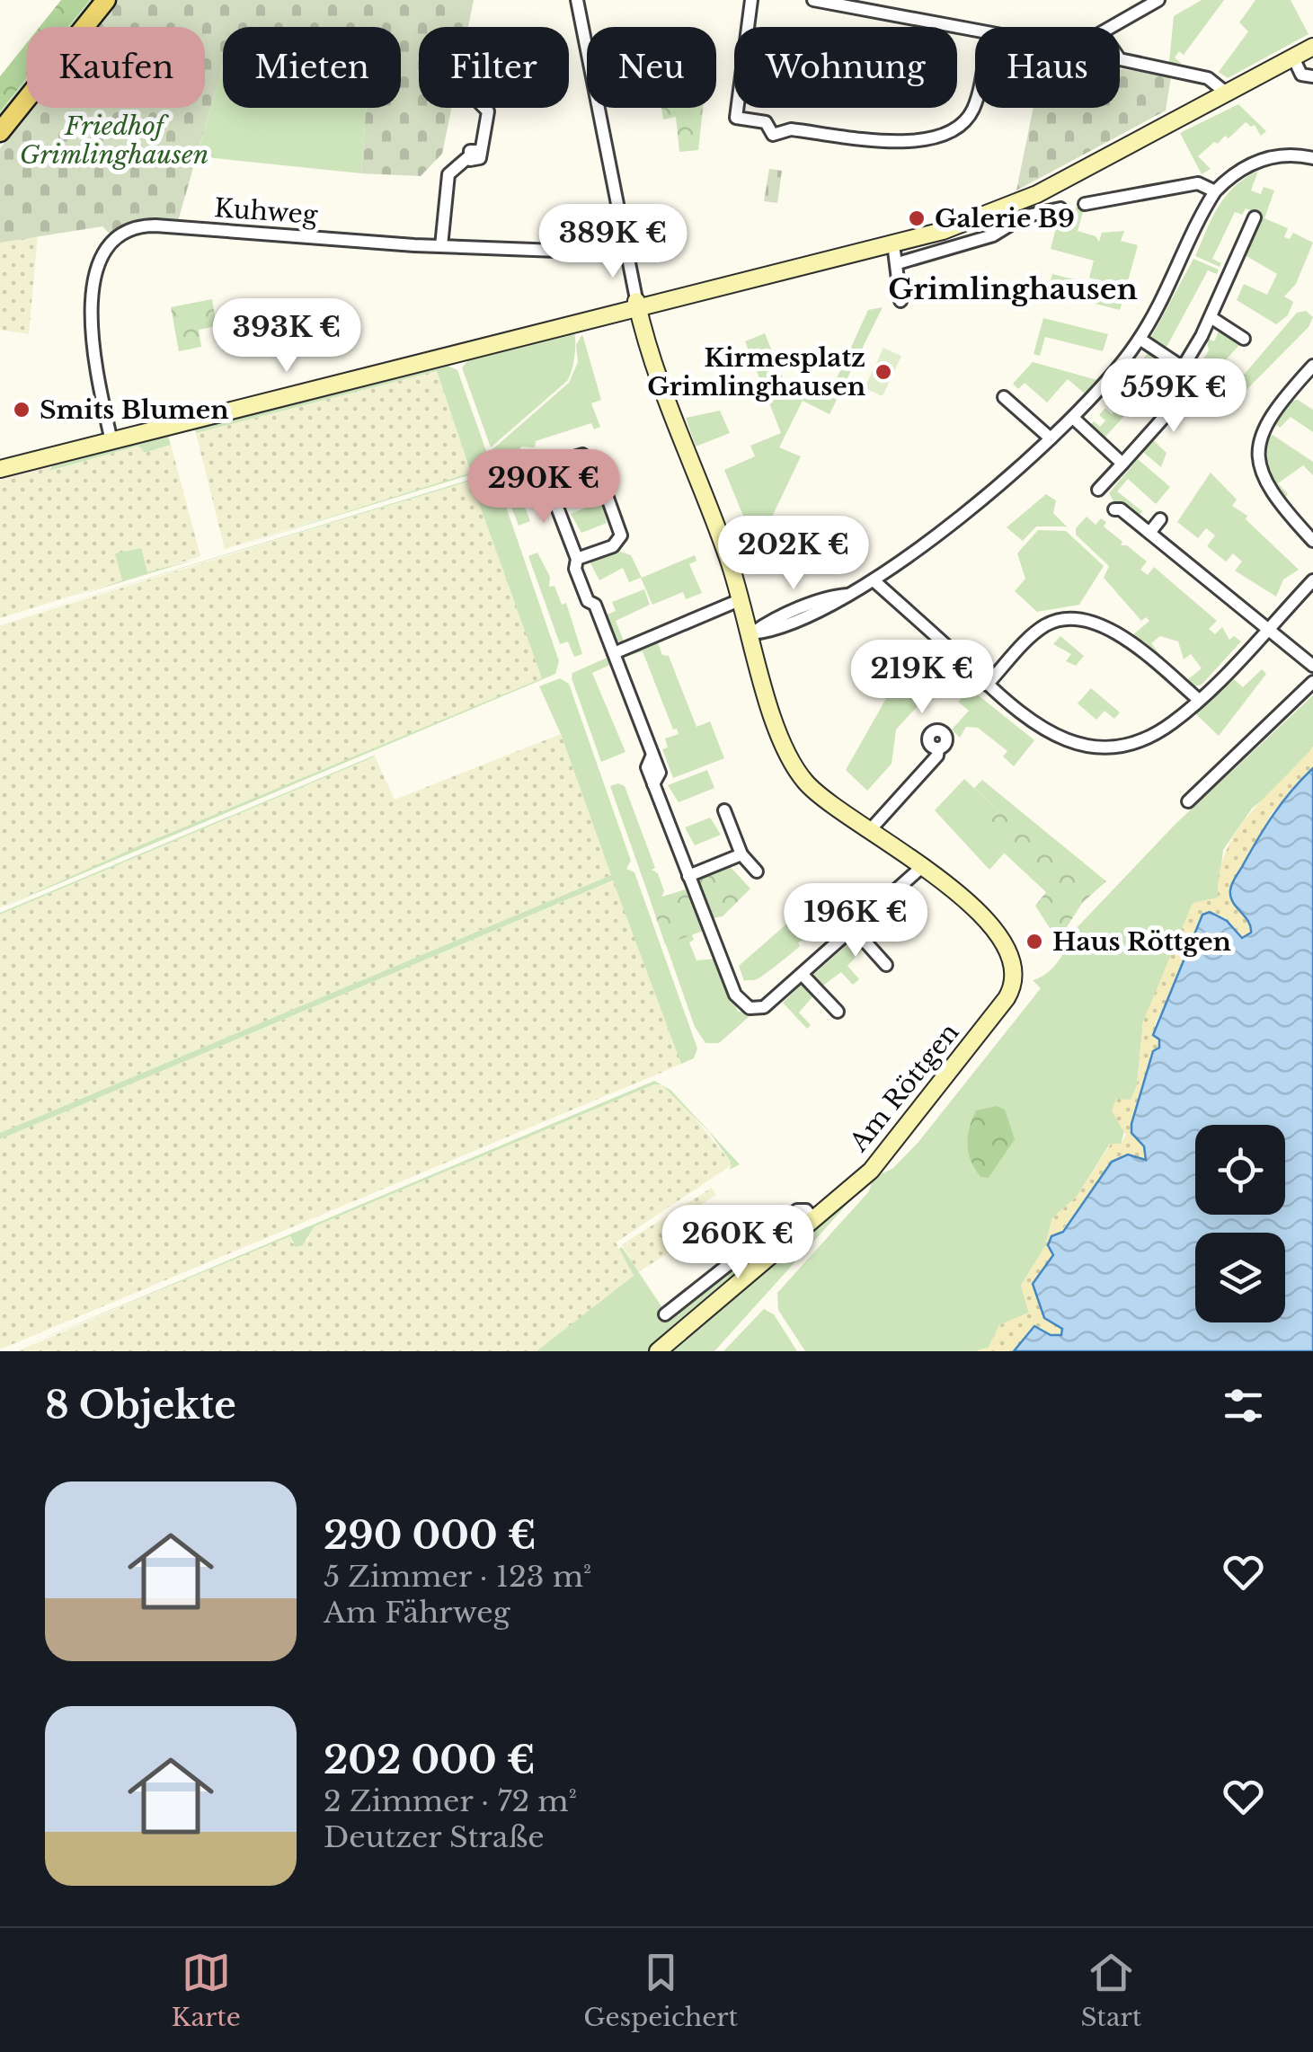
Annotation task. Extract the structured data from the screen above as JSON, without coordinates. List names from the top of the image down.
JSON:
{
  "streets": {
    "main road": ["Am Röttgen"],
    "street": ["Kuhweg"]
  },
  "districts": ["Grimlinghausen"],
  "parks": ["Friedhof Grimlinghausen"],
  "places": [
    "Galerie B9",
    "Kirmesplatz Grimlinghausen",
    "Smits Blumen",
    "Haus Röttgen"
  ],
  "page": {
    "chip": [
      "Kaufen",
      "Mieten",
      "Filter",
      "Neu",
      "Wohnung",
      "Haus"
    ],
    "price": [
      "389K €",
      "393K €",
      "559K €",
      "290K €",
      "202K €",
      "219K €",
      "196K €",
      "260K €"
    ],
    "heading": "8 Objekte",
    "list": [
      {
        "name": "290 000 €",
        "note": "5 Zimmer · 123 m² · Am Fährweg"
      },
      {
        "name": "202 000 €",
        "note": "2 Zimmer · 72 m² · Deutzer Straße"
      }
    ],
    "tabs": ["Karte", "Gespeichert", "Start"]
  }
}
